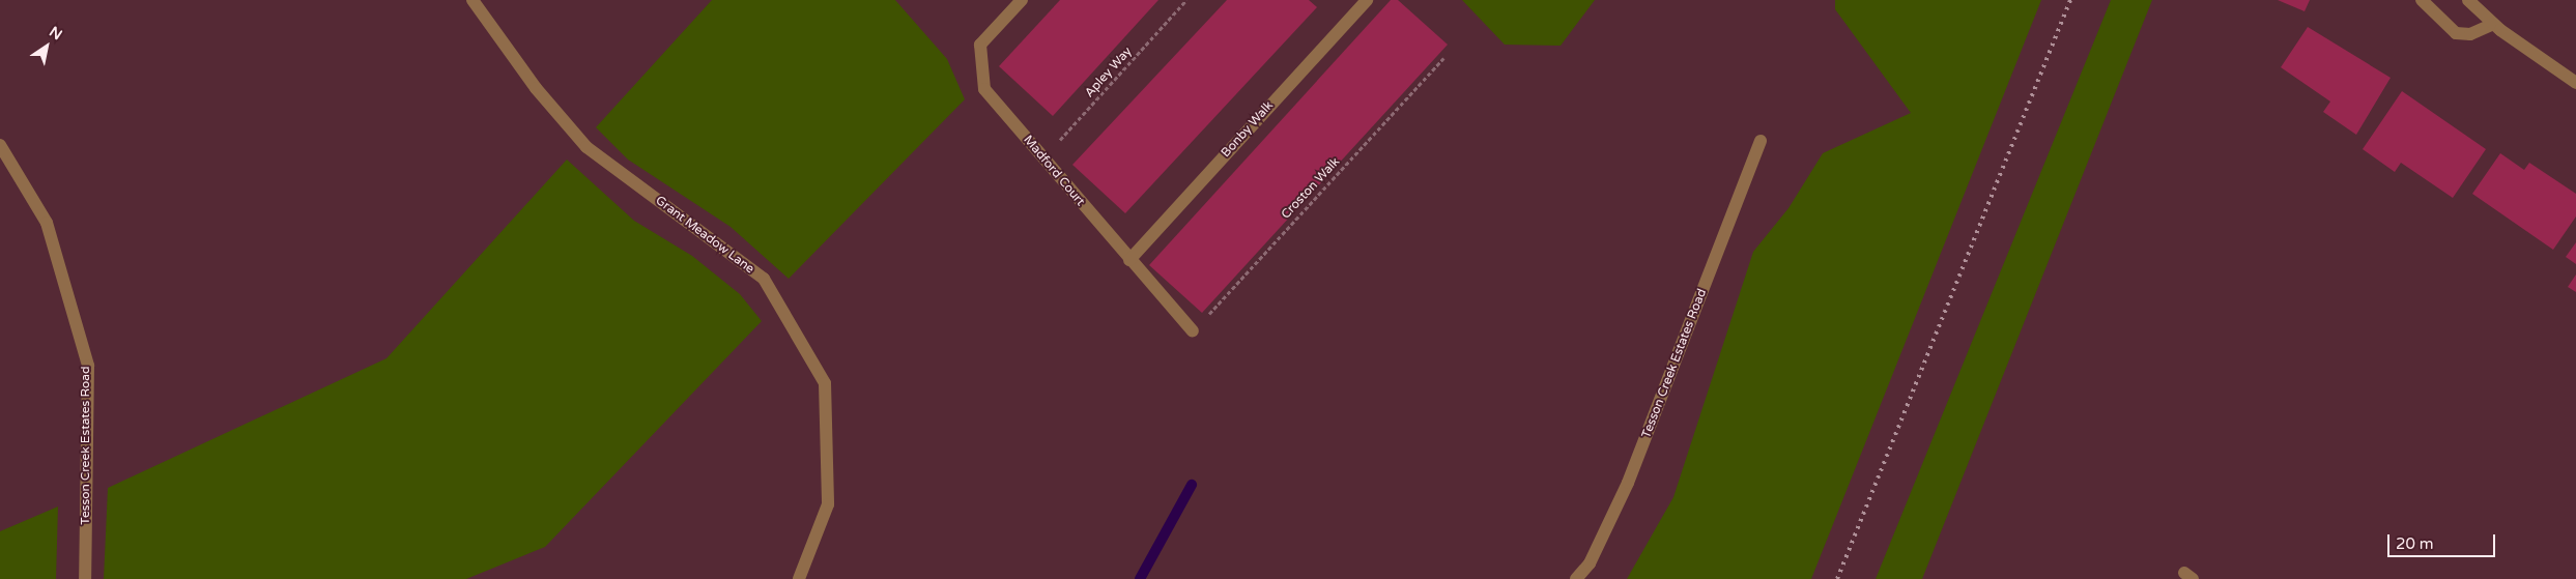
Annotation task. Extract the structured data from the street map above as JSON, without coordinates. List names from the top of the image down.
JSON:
{
  "streets": {
    "street": [
      "Bonby Walk",
      "Madford Court",
      "Grant Meadow Lane",
      "Tesson Creek Estates Road"
    ],
    "path": ["Apley Way", "Croston Walk"]
  },
  "crossings": [
    ["Apley Way", "Madford Court"],
    ["Bonby Walk", "Madford Court"],
    ["Madford Court", "Croston Walk"]
  ],
  "scale_bar": "20 m",
  "north": "top right"
}
